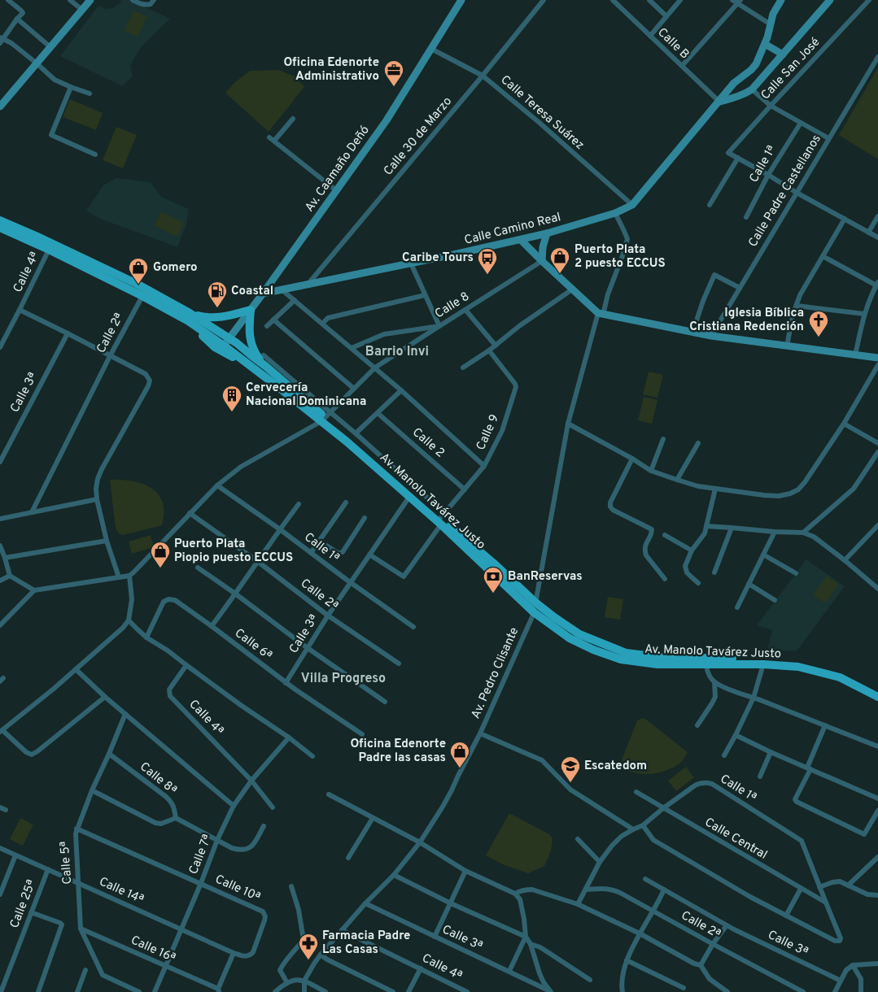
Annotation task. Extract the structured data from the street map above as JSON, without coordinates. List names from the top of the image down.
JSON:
{
  "streets": {
    "main road": ["Av. Manolo Tavárez Justo"],
    "street": [
      "Calle B",
      "Calle San José",
      "Calle Teresa Suárez",
      "Calle 30 de Marzo",
      "Calle 1ª",
      "Av. Caamaño Deñó",
      "Calle Padre Castellanos",
      "Calle Camino Real",
      "Calle 4ª",
      "Calle 8",
      "Calle 2ª",
      "Calle 3ª",
      "Calle 9",
      "Calle 2",
      "Calle 6ª",
      "Av. Pedro Clisante",
      "Calle 8ª",
      "Calle Central",
      "Calle 7ª",
      "Calle 5ª",
      "Calle 10ª",
      "Calle 14ª",
      "Calle 25ª",
      "Calle 16ª"
    ]
  },
  "crossings": [
    ["Calle B", "Calle Camino Real"],
    ["Calle Teresa Suárez", "Calle 30 de Marzo"],
    ["Calle Teresa Suárez", "Av. Caamaño Deñó"],
    ["Calle Teresa Suárez", "Calle Camino Real"],
    ["Calle 30 de Marzo", "Calle Camino Real"],
    ["Calle 1ª", "Calle 8"],
    ["Calle 1ª", "Calle 2ª"],
    ["Calle 1ª", "Calle 3ª"],
    ["Calle 1ª", "Calle Central"],
    ["Av. Caamaño Deñó", "Calle Camino Real"],
    ["Av. Caamaño Deñó", "Av. Manolo Tavárez Justo"],
    ["Calle Camino Real", "Av. Pedro Clisante"],
    ["Calle 4ª", "Av. Manolo Tavárez Justo"],
    ["Calle 4ª", "Av. Pedro Clisante"],
    ["Calle 4ª", "Calle 7ª"],
    ["Calle 8", "Calle 2ª"],
    ["Calle 8", "Av. Manolo Tavárez Justo"],
    ["Calle 2ª", "Calle 3ª"],
    ["Calle 2ª", "Av. Manolo Tavárez Justo"],
    ["Calle 3ª", "Av. Manolo Tavárez Justo"],
    ["Calle 3ª", "Calle 6ª"],
    ["Calle 3ª", "Av. Pedro Clisante"],
    ["Calle 9", "Calle 2"],
    ["Calle 9", "Av. Manolo Tavárez Justo"],
    ["Av. Manolo Tavárez Justo", "Av. Pedro Clisante"],
    ["Calle 8ª", "Calle 5ª"],
    ["Calle 7ª", "Calle 10ª"],
    ["Calle 7ª", "Calle 14ª"],
    ["Calle 7ª", "Calle 16ª"],
    ["Calle 5ª", "Calle 10ª"],
    ["Calle 5ª", "Calle 14ª"],
    ["Calle 5ª", "Calle 16ª"],
    ["Calle 10ª", "Calle 14ª"],
    ["Calle 14ª", "Calle 25ª"]
  ],
  "districts": ["Barrio Invi", "Villa Progreso"],
  "places": {
    "office": ["Oficina Edenorte Administrativo"],
    "shop": [
      "Puerto Plata 2 puesto ECCUS",
      "Gomero",
      "Puerto Plata Piopio puesto ECCUS",
      "Oficina Edenorte Padre las casas"
    ],
    "bus stop": ["Caribe Tours"],
    "fuel station": ["Coastal"],
    "church": ["Iglesia Bíblica Cristiana Redención"],
    "building": ["Cervecería Nacional Dominicana"],
    "bank": ["BanReservas"],
    "school or university": ["Escatedom"],
    "pharmacy": ["Farmacia Padre Las Casas"]
  }
}
